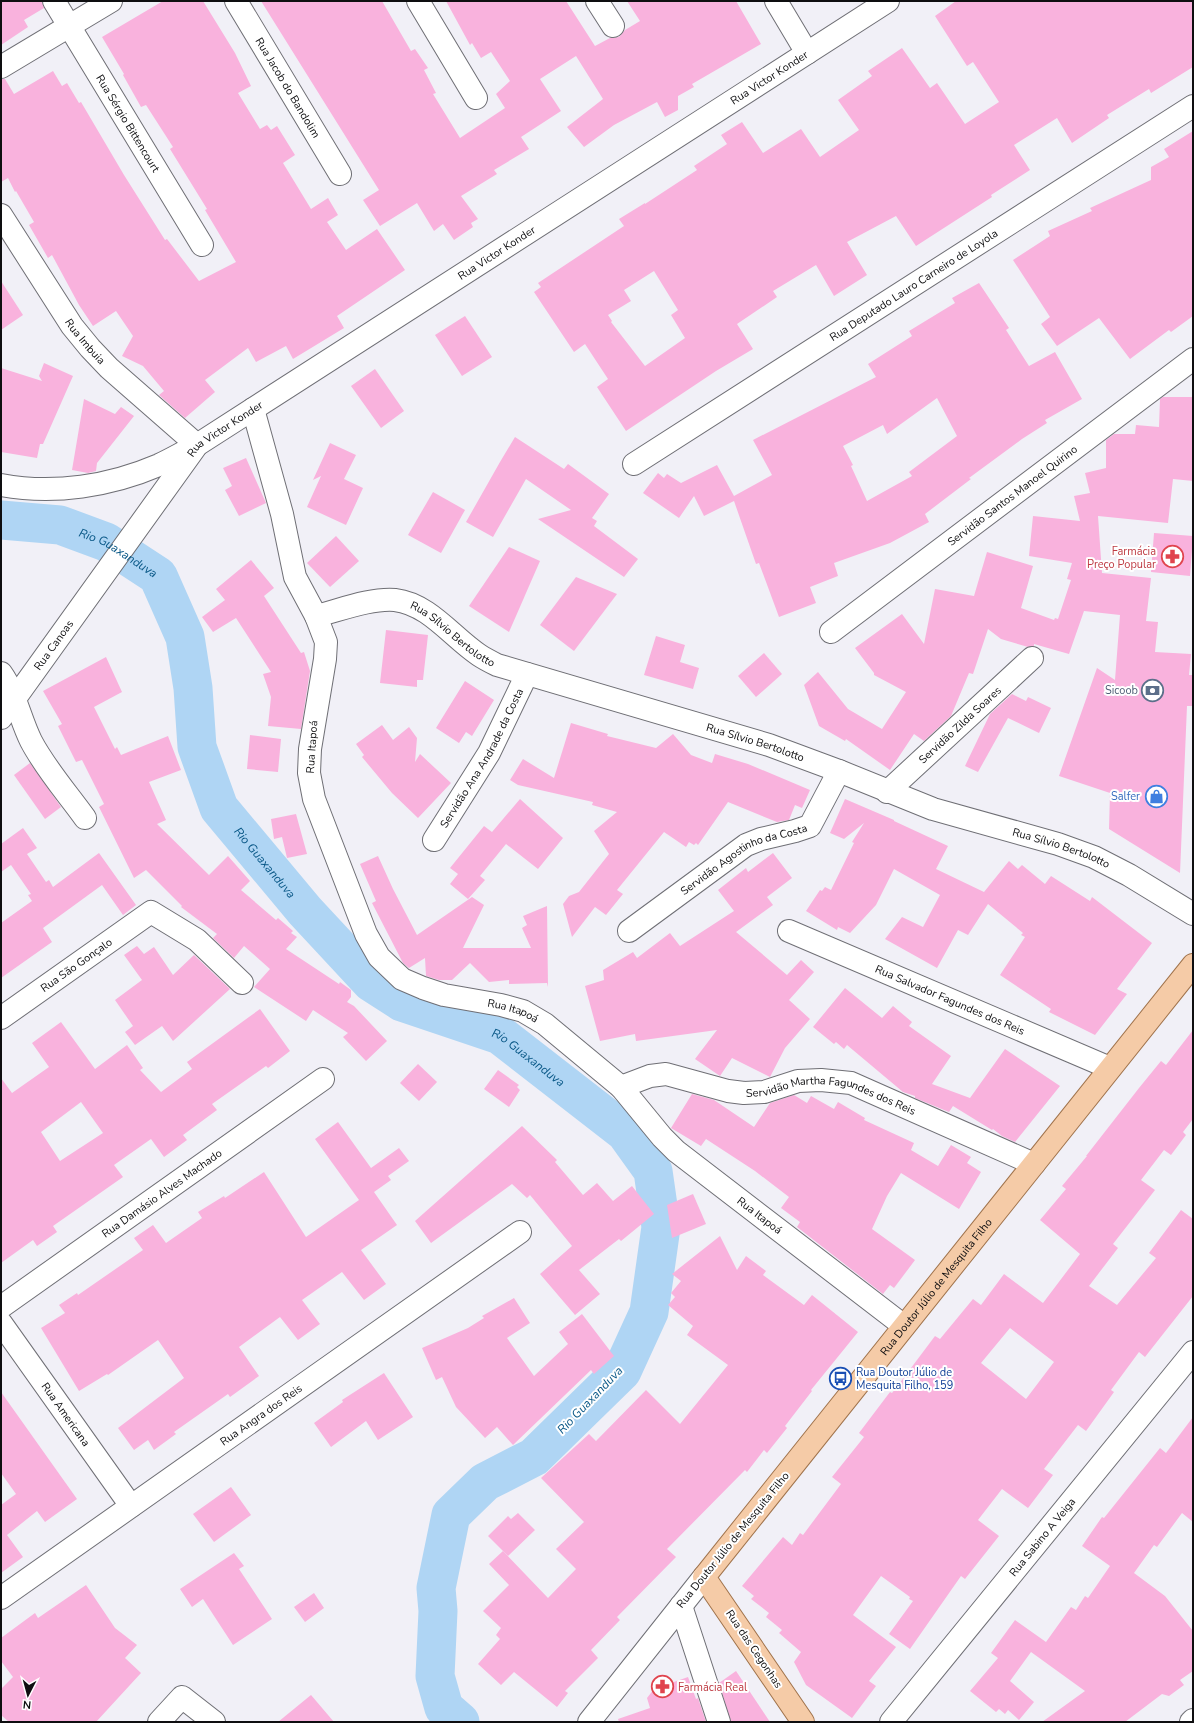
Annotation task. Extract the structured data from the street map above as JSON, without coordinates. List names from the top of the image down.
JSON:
{
  "streets": {
    "main road": ["Rua Doutor Júlio de Mesquita Filho", "Rua das Cegonhas"],
    "street": [
      "Rua Victor Konder",
      "Rua Jacob do Bandolim",
      "Rua Sérgio Bittencourt",
      "Rua Deputado Lauro Carneiro de Loyola",
      "Rua Imbuia",
      "Servidão Santos Manoel Quirino",
      "Rua Sílvio Bertolotto",
      "Rua Canoas",
      "Servidão Zilda Soares",
      "Rua Itapoá",
      "Servidão Ana Andrade da Costa",
      "Servidão Agostinho da Costa",
      "Rua São Gonçalo",
      "Rua Salvador Fagundes dos Reis",
      "Servidão Martha Fagundes dos Reis",
      "Rua Damásio Alves Machado",
      "Rua Americana",
      "Rua Angra dos Reis",
      "Rua Sabino A Veiga"
    ]
  },
  "crossings": [
    ["Rua Victor Konder", "Rua Imbuia"],
    ["Rua Victor Konder", "Rua Canoas"],
    ["Rua Victor Konder", "Rua Itapoá"],
    ["Rua Sílvio Bertolotto", "Servidão Zilda Soares"],
    ["Rua Sílvio Bertolotto", "Rua Itapoá"],
    ["Rua Sílvio Bertolotto", "Servidão Ana Andrade da Costa"],
    ["Rua Sílvio Bertolotto", "Servidão Agostinho da Costa"],
    ["Rua Itapoá", "Servidão Martha Fagundes dos Reis"],
    ["Rua Itapoá", "Rua Doutor Júlio de Mesquita Filho"],
    ["Rua Salvador Fagundes dos Reis", "Rua Doutor Júlio de Mesquita Filho"],
    ["Servidão Martha Fagundes dos Reis", "Rua Doutor Júlio de Mesquita Filho"],
    ["Rua Doutor Júlio de Mesquita Filho", "Rua das Cegonhas"],
    ["Rua Americana", "Rua Angra dos Reis"]
  ],
  "water": ["Rio Guaxanduva"],
  "places": {
    "pharmacy": ["Farmácia Preço Popular", "Farmácia Real"],
    "bank": ["Sicoob"],
    "shop": ["Salfer"],
    "bus stop": ["Rua Doutor Júlio de Mesquita Filho, 159"]
  },
  "north": "bottom"
}
